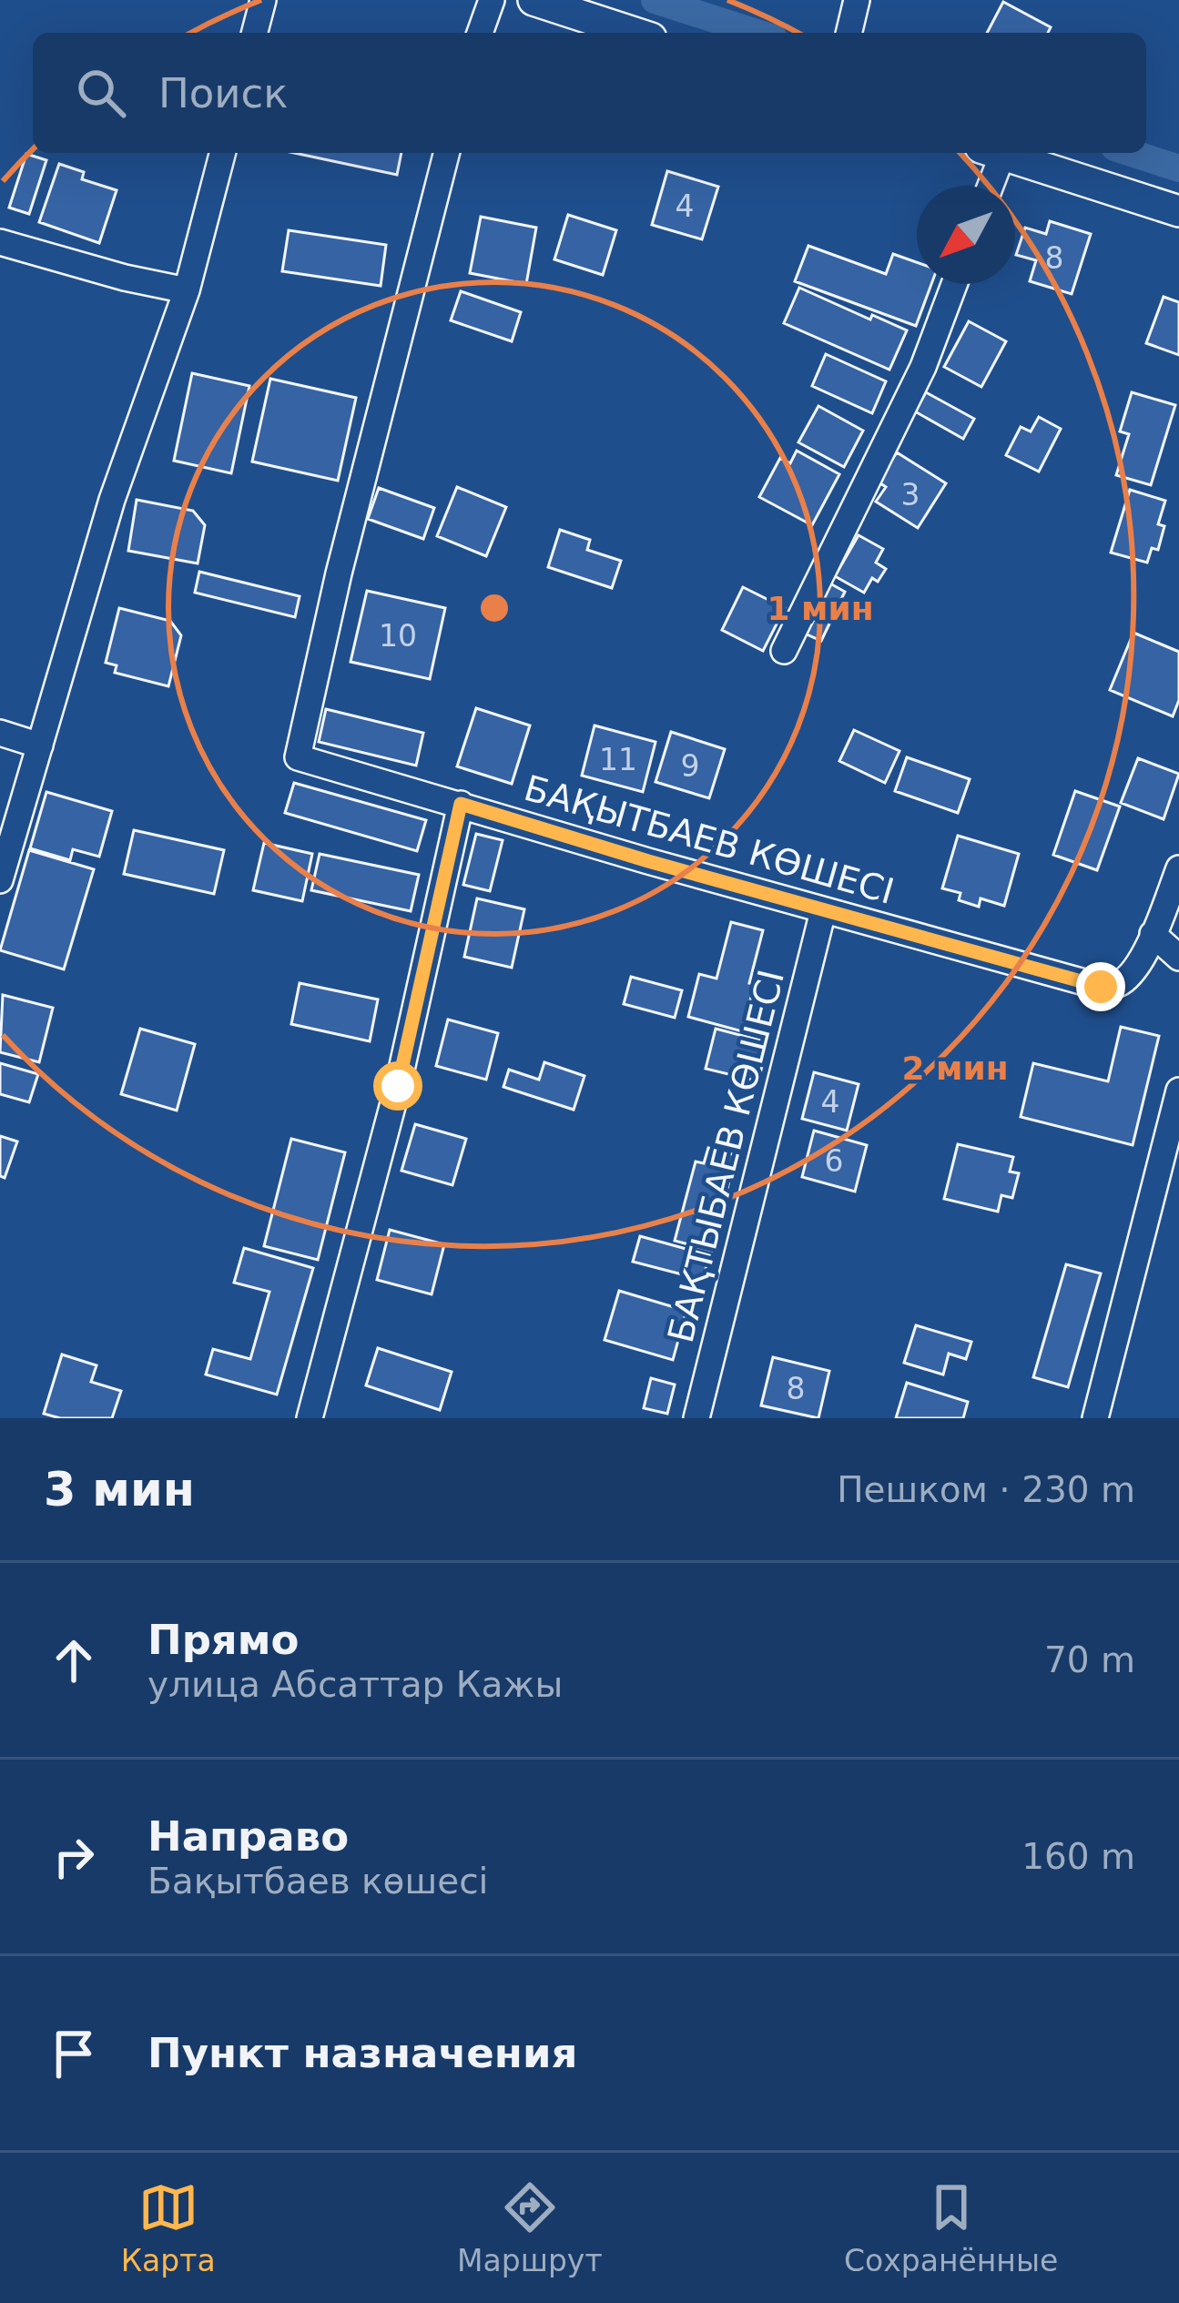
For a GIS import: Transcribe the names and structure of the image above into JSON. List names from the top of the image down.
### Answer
{
  "streets": {
    "street": ["БАҚЫТБАЕВ КӨШЕСІ", "БАҚТЫБАЕВ КӨШЕСІ"]
  },
  "crossings": [
    ["БАҚЫТБАЕВ КӨШЕСІ", "БАҚТЫБАЕВ КӨШЕСІ"]
  ],
  "house_numbers": [
    "4",
    "8",
    "3",
    "10",
    "11",
    "9",
    "4",
    "6",
    "8"
  ],
  "north": "bottom left",
  "page": {
    "search": "Поиск",
    "heading": ["3 мин", "Пешком · 230 m"],
    "list": [
      ["Прямо", "улица Абсаттар Кажы", "70 m"],
      ["Направо", "Бақытбаев көшесі", "160 m"],
      "Пункт назначения"
    ],
    "nav": ["Карта", "Маршрут", "Сохранённые"]
  },
  "rings": ["1 мин", "2 мин"]
}
